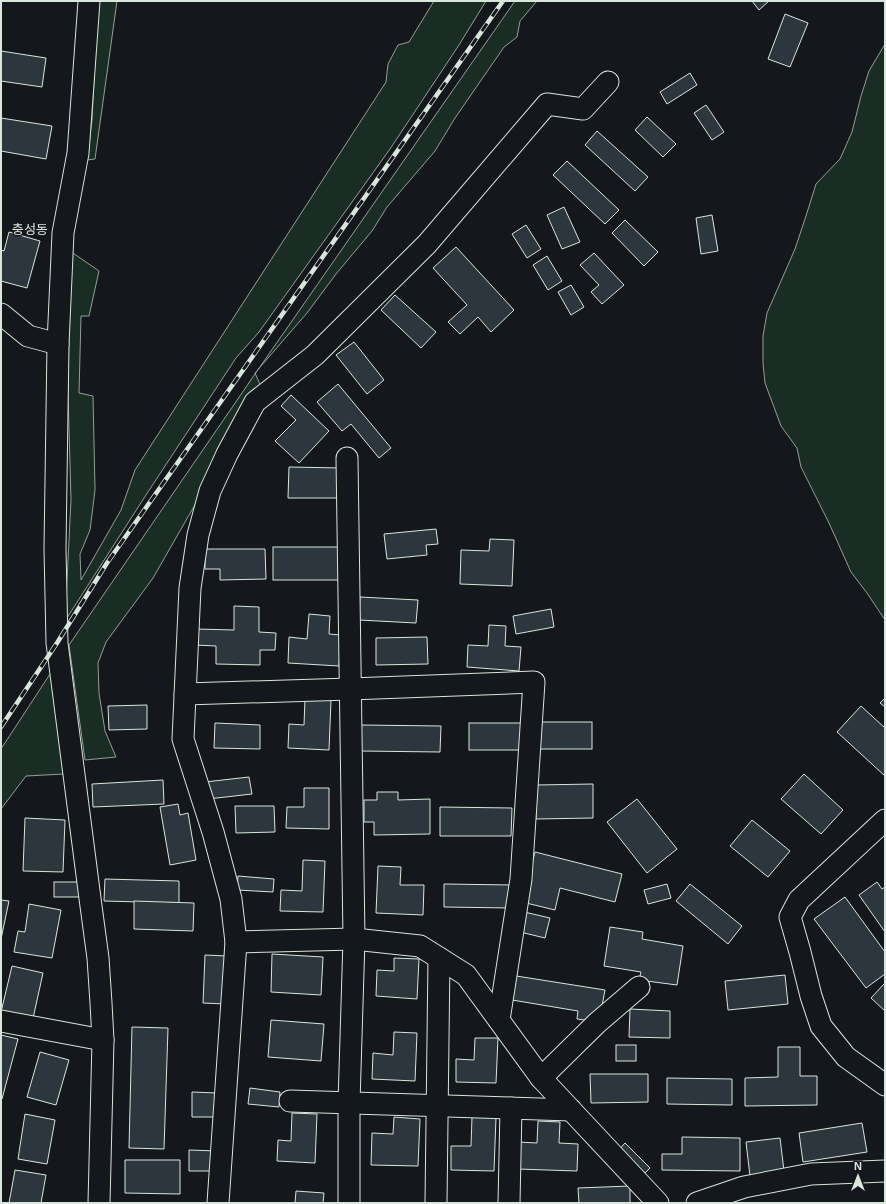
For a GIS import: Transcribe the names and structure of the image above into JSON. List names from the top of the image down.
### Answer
{
  "districts": ["충성동"],
  "north": "top"
}
